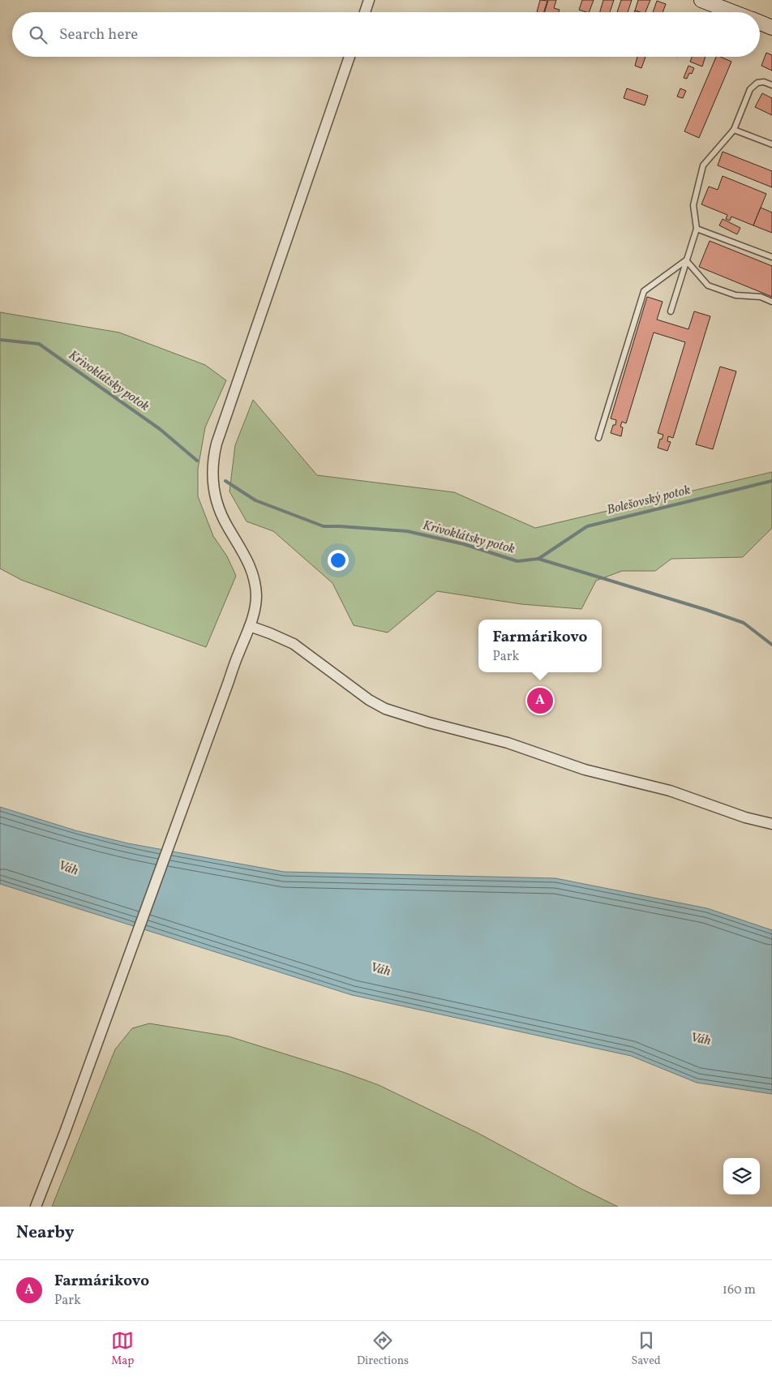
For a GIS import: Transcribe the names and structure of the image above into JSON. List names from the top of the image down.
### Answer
{
  "water": ["Krivoklátsky potok", "Bolešovský potok", "Váh"],
  "page": {
    "search": "Search here",
    "popup": ["Farmárikovo", "Park"],
    "pins": "A",
    "heading": "Nearby",
    "list": [
      {
        "mark": "A",
        "name": "Farmárikovo",
        "note": "Park",
        "value": "160 m"
      }
    ],
    "nav": ["Map", "Directions", "Saved"]
  }
}
